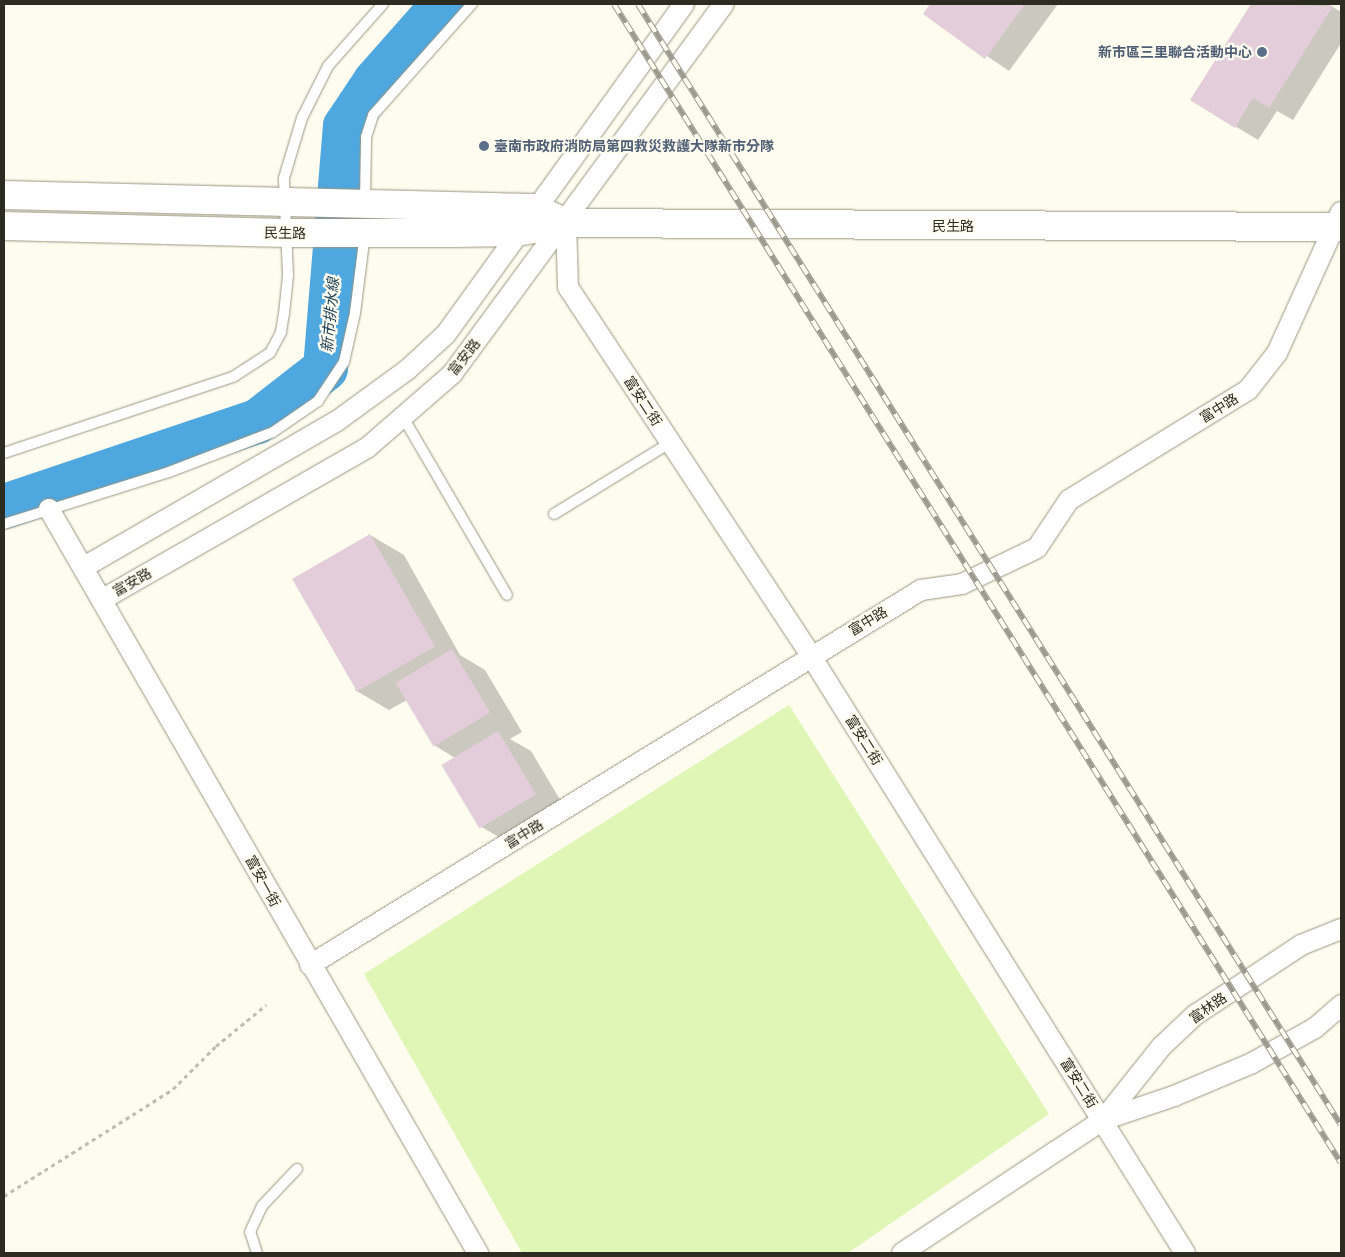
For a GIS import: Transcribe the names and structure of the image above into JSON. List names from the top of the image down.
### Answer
{
  "streets": {
    "street": [
      "民生路",
      "富安路",
      "富安二街",
      "富中路",
      "富安一街",
      "富林路"
    ]
  },
  "crossings": [
    ["民生路", "富安路"],
    ["民生路", "富安二街"],
    ["民生路", "富中路"],
    ["富安路", "富安二街"],
    ["富安路", "富安一街"],
    ["富安二街", "富中路"],
    ["富安二街", "富林路"],
    ["富中路", "富安一街"]
  ],
  "water": ["新市排水線"],
  "places": ["新市區三里聯合活動中心", "臺南市政府消防局第四救災救護大隊新市分隊"]
}
